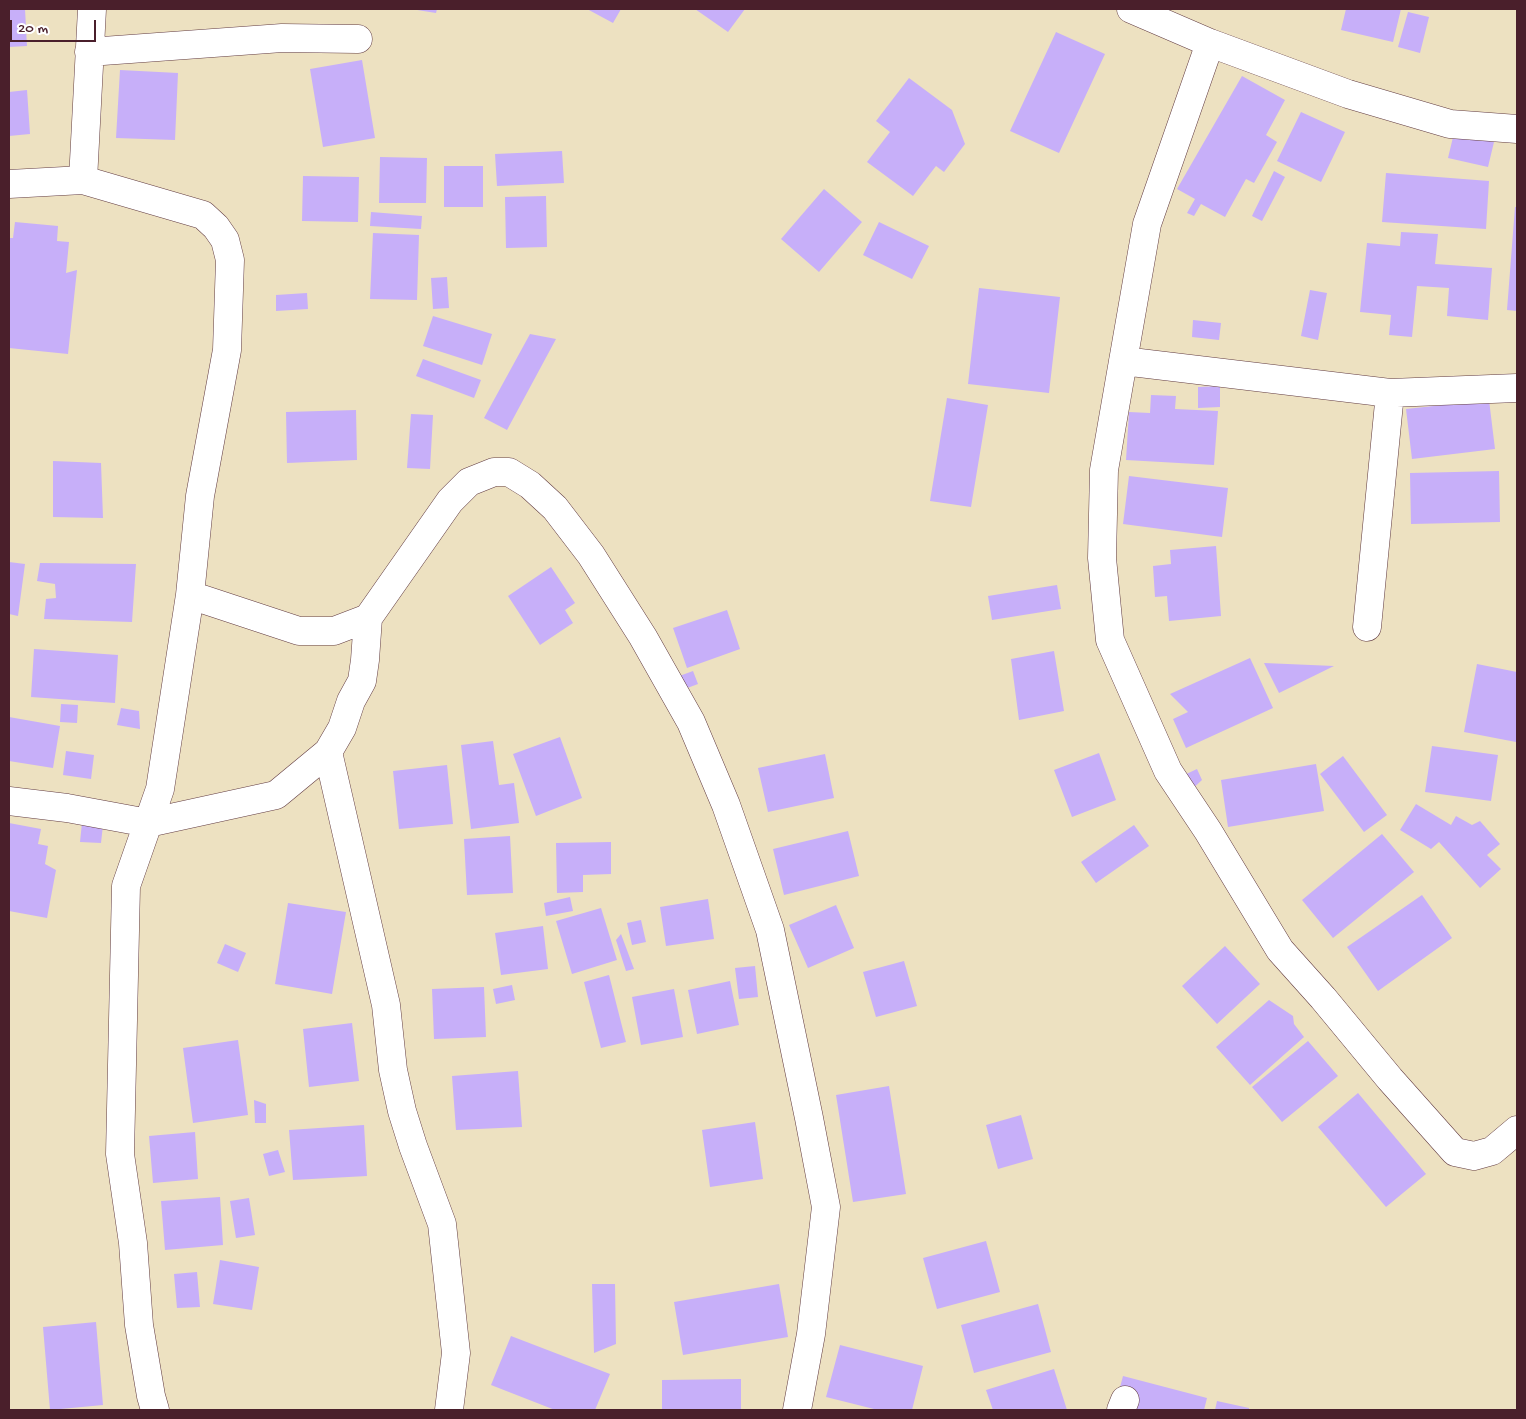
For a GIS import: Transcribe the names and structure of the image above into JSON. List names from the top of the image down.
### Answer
{
  "scale_bar": "20 m"
}
